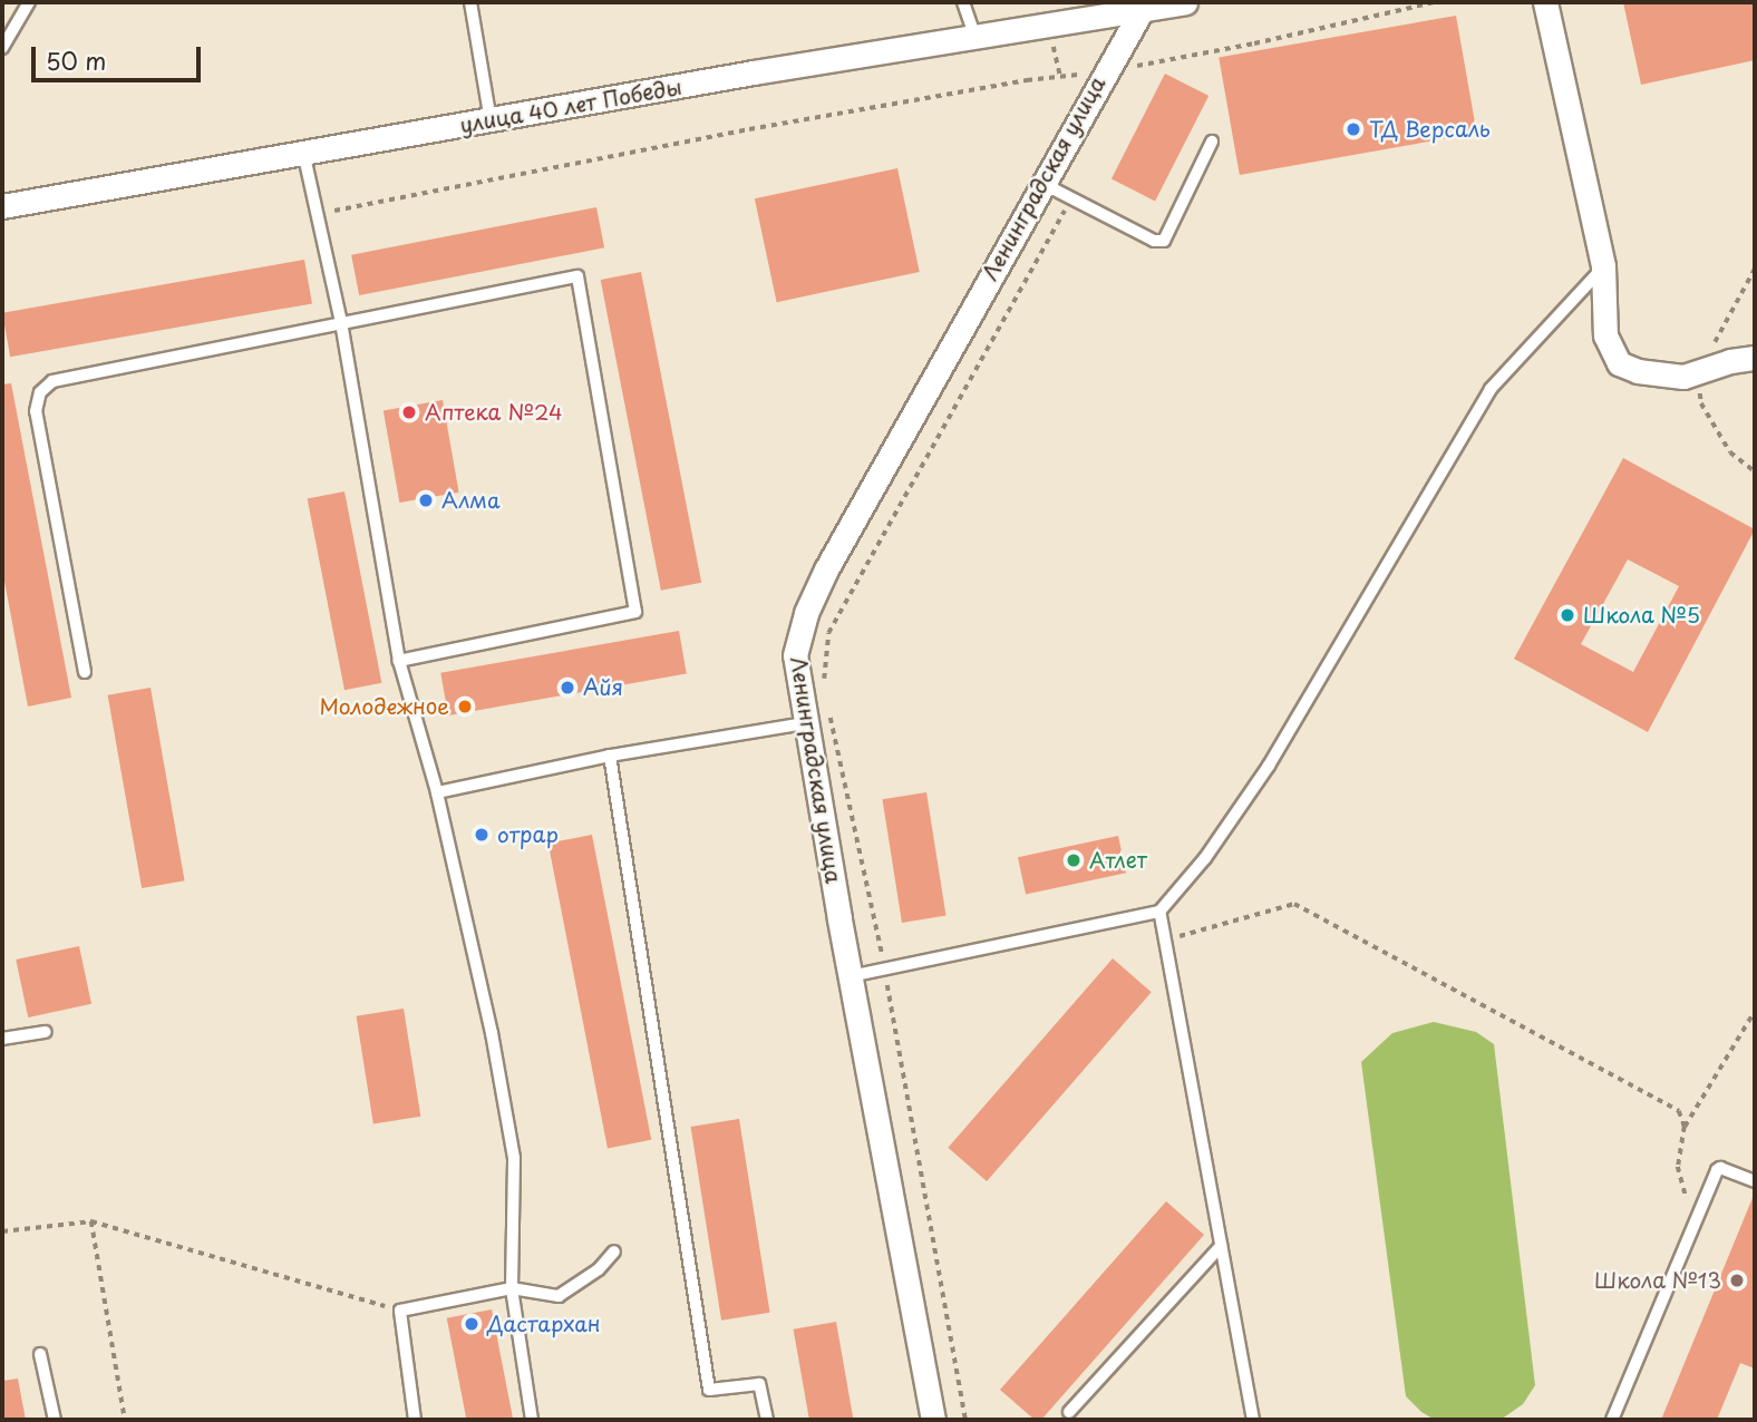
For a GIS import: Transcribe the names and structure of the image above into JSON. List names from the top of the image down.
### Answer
{
  "streets": {
    "street": ["улица 40 лет Победы", "Ленинградская улица"]
  },
  "crossings": [
    ["улица 40 лет Победы", "Ленинградская улица"]
  ],
  "places": [
    "ТД Версаль",
    "Аптека №24",
    "Алма",
    "Школа №5",
    "Айя",
    "Молодежное",
    "отрар",
    "Атлет",
    "Школа №13",
    "Дастархан"
  ],
  "scale_bar": "50 m"
}
